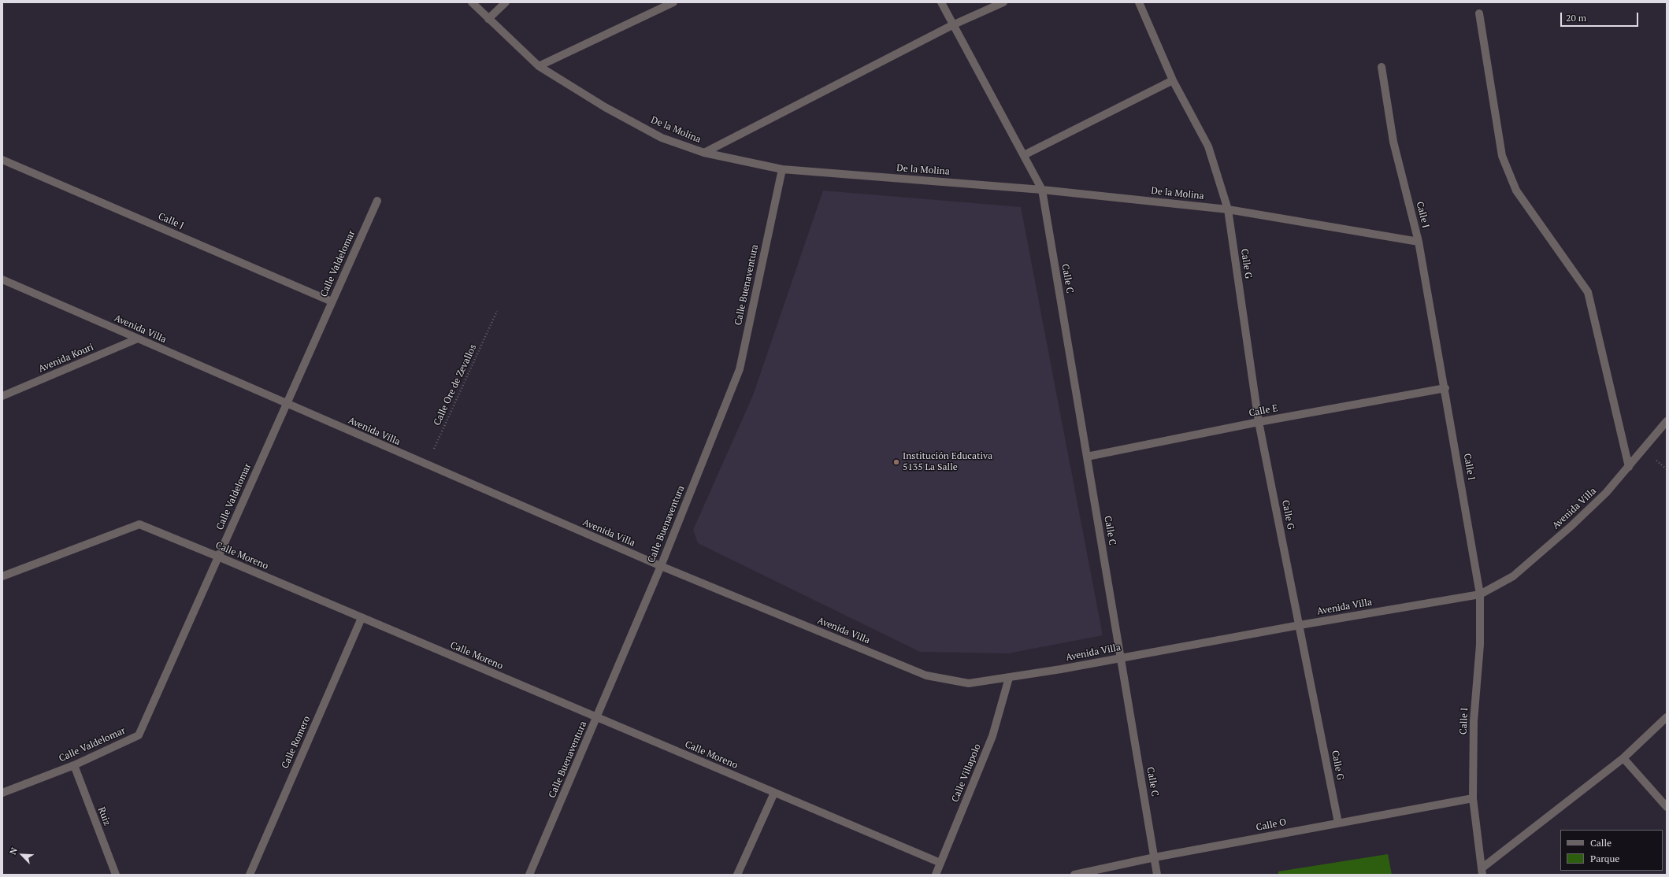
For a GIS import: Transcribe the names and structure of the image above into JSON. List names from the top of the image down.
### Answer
{
  "streets": {
    "street": [
      "De la Molina",
      "Calle I",
      "Calle J",
      "Calle Valdelomar",
      "Calle G",
      "Calle C",
      "Calle Buenaventura",
      "Avenida Villa",
      "Avenida Kouri",
      "Calle E",
      "Calle Moreno",
      "Calle Romero",
      "Calle Villapolo",
      "Ruiz",
      "Calle O"
    ],
    "path": ["Calle Ore de Zevallos"]
  },
  "crossings": [
    ["De la Molina", "Calle I"],
    ["De la Molina", "Calle G"],
    ["De la Molina", "Calle C"],
    ["De la Molina", "Calle Buenaventura"],
    ["Calle I", "Avenida Villa"],
    ["Calle I", "Calle E"],
    ["Calle I", "Calle O"],
    ["Calle J", "Calle Valdelomar"],
    ["Calle Valdelomar", "Avenida Villa"],
    ["Calle Valdelomar", "Calle Moreno"],
    ["Calle Valdelomar", "Ruiz"],
    ["Calle G", "Avenida Villa"],
    ["Calle G", "Calle E"],
    ["Calle G", "Calle O"],
    ["Calle C", "Avenida Villa"],
    ["Calle C", "Calle E"],
    ["Calle C", "Calle O"],
    ["Calle Buenaventura", "Avenida Villa"],
    ["Calle Buenaventura", "Calle Moreno"],
    ["Avenida Villa", "Avenida Kouri"],
    ["Avenida Villa", "Calle Ore de Zevallos"],
    ["Avenida Villa", "Calle Villapolo"],
    ["Calle Moreno", "Calle Romero"],
    ["Calle Moreno", "Calle Villapolo"]
  ],
  "places": ["Institución Educativa 5135 La Salle"],
  "legend": ["Calle", "Parque"],
  "scale_bar": "20 m",
  "north": "top left"
}
